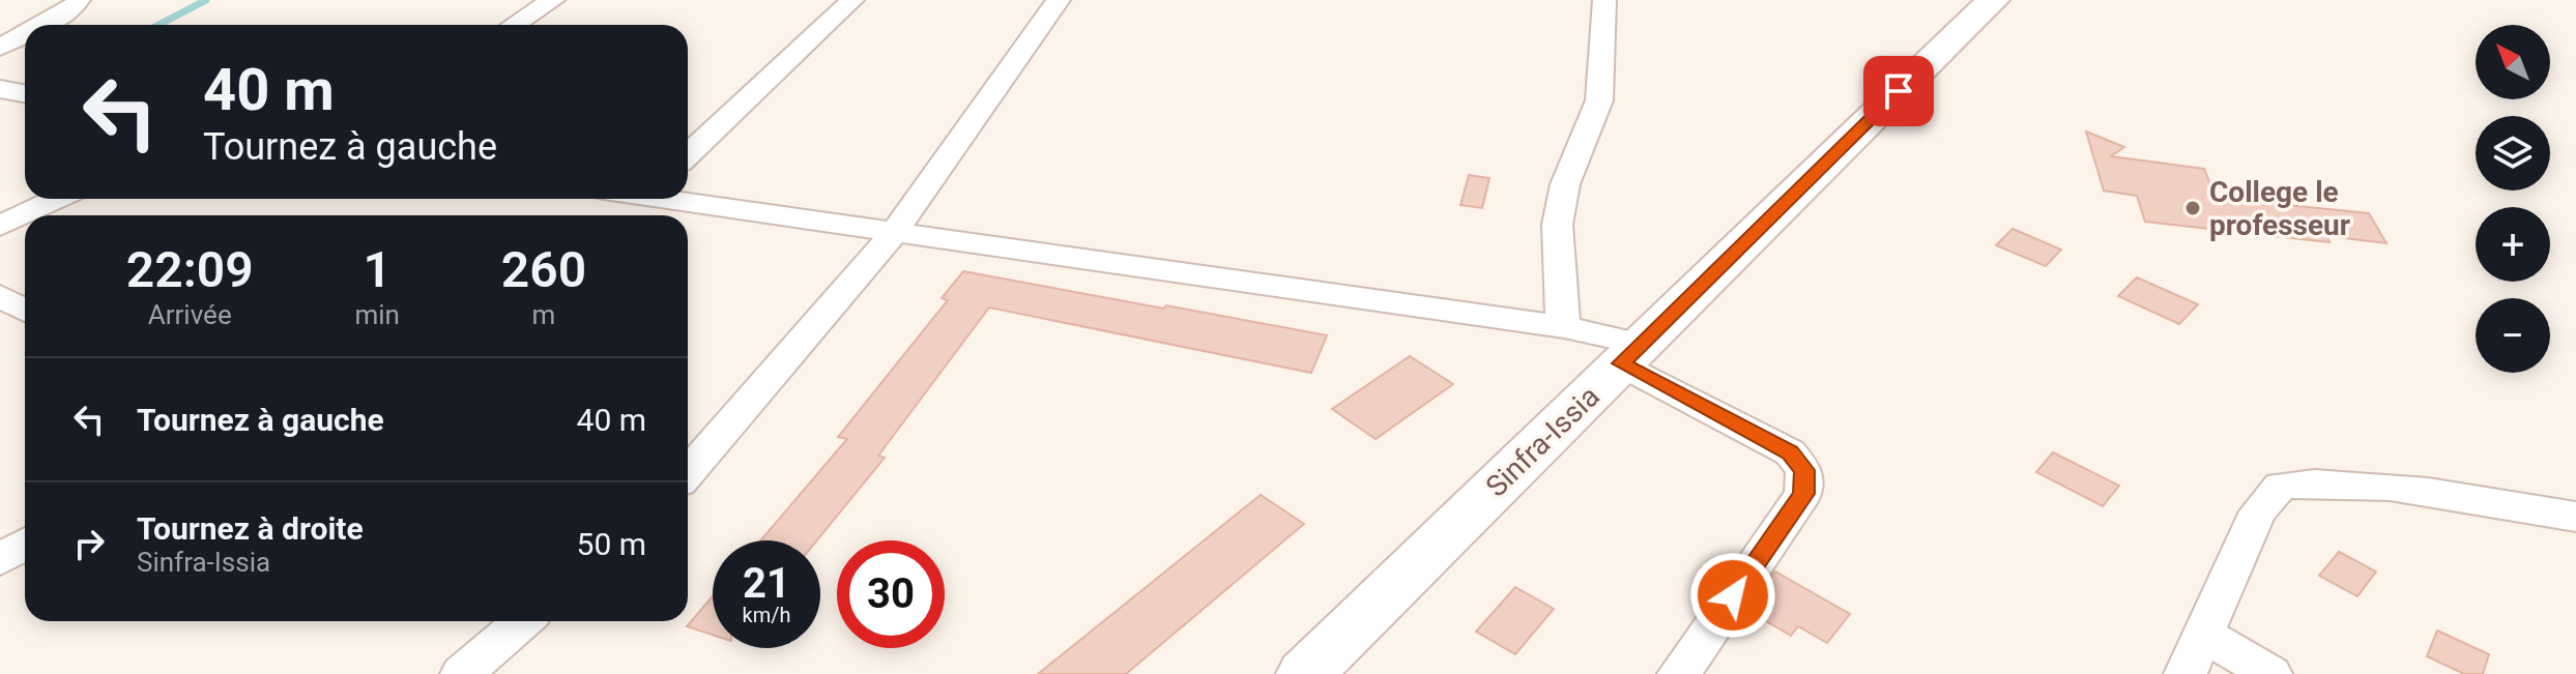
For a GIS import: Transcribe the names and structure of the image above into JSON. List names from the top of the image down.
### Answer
{
  "streets": {
    "main road": ["Sinfra-Issia"]
  },
  "places": ["College le professeur"],
  "north": "top left",
  "page": {
    "map_buttons": ["+", "−"],
    "turn": ["40 m", "Tournez à gauche"],
    "eta": [
      "22:09",
      "Arrivée",
      "1",
      "min",
      "260",
      "m"
    ],
    "list": [
      {
        "name": "Tournez à gauche",
        "value": "40 m"
      },
      {
        "name": "Tournez à droite",
        "note": "Sinfra-Issia",
        "value": "50 m"
      }
    ],
    "speed": "21 km/h",
    "limit": "30"
  }
}
